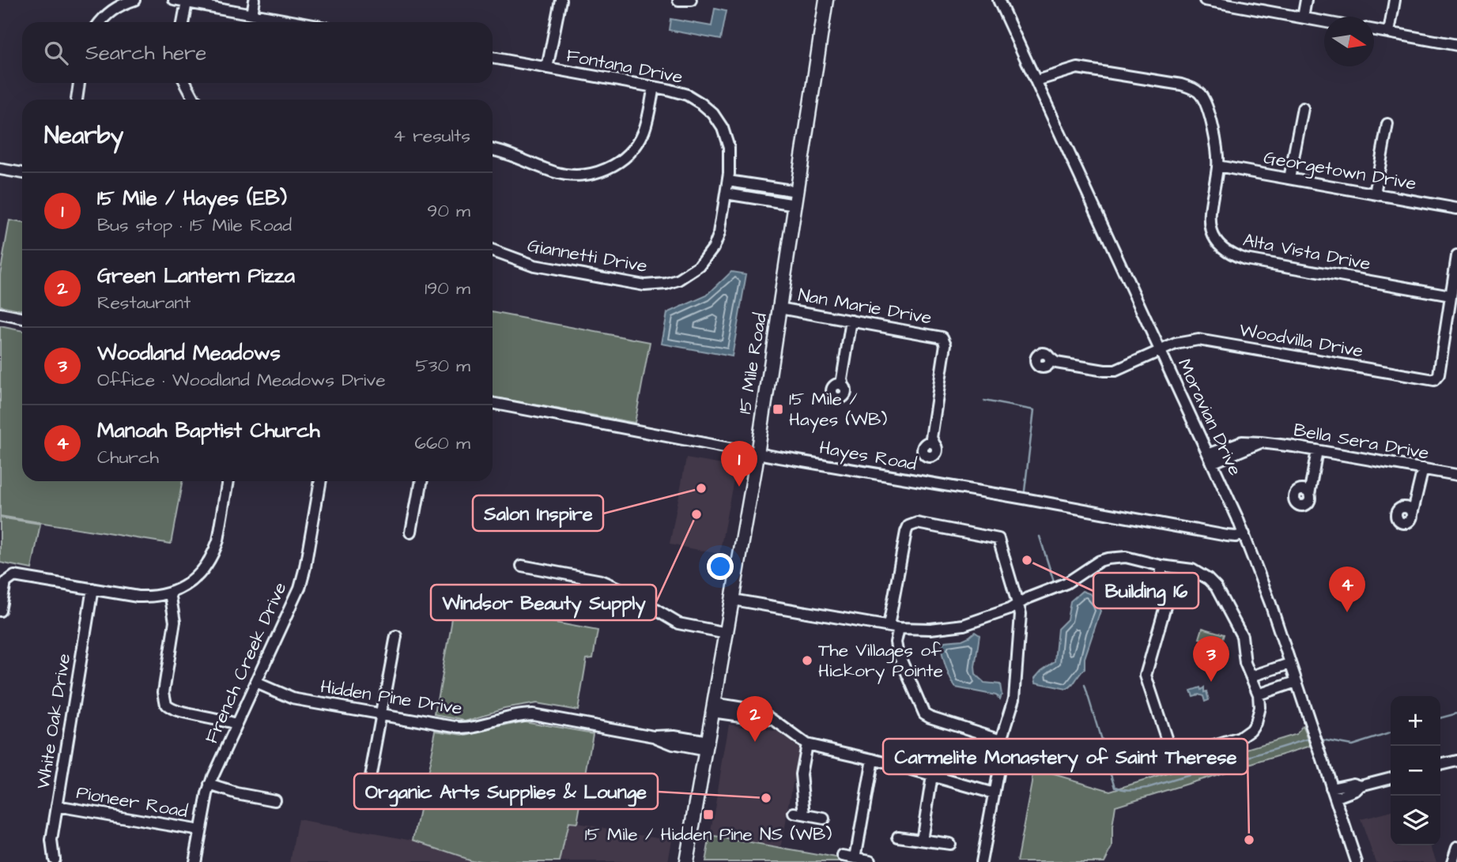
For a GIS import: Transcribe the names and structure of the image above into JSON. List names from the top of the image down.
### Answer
{
  "streets": {
    "main road": ["15 Mile Road"],
    "street": [
      "Fontana Drive",
      "Georgetown Drive",
      "Alta Vista Drive",
      "Giannetti Drive",
      "Nan Marie Drive",
      "Woodvilla Drive",
      "Moravian Drive",
      "Bella Sera Drive",
      "Hayes Road",
      "French Creek Drive",
      "Hidden Pine Drive",
      "White Oak Drive",
      "Pioneer Road"
    ]
  },
  "crossings": [
    ["Fontana Drive", "Giannetti Drive"],
    ["Georgetown Drive", "Alta Vista Drive"],
    ["Alta Vista Drive", "Woodvilla Drive"],
    ["Alta Vista Drive", "Moravian Drive"],
    ["Nan Marie Drive", "15 Mile Road"],
    ["Woodvilla Drive", "Moravian Drive"],
    ["15 Mile Road", "Hayes Road"],
    ["15 Mile Road", "Hidden Pine Drive"],
    ["Moravian Drive", "Bella Sera Drive"],
    ["Moravian Drive", "Hayes Road"],
    ["French Creek Drive", "Hidden Pine Drive"],
    ["French Creek Drive", "Pioneer Road"],
    ["White Oak Drive", "Pioneer Road"]
  ],
  "places": {
    "transit": ["15 Mile / Hayes (WB)", "15 Mile / Hidden Pine NS (WB)"],
    "other": [
      "Salon Inspire",
      "Windsor Beauty Supply",
      "Building 16",
      "The Villages of Hickory Pointe",
      "Organic Arts Supplies & Lounge",
      "Carmelite Monastery of Saint Therese"
    ]
  },
  "north": "right",
  "page": {
    "search": "Search here",
    "heading": ["Nearby", "4 results"],
    "list": [
      {
        "mark": "1",
        "name": "15 Mile / Hayes (EB)",
        "note": "Bus stop · 15 Mile Road",
        "value": "90 m"
      },
      {
        "mark": "2",
        "name": "Green Lantern Pizza",
        "note": "Restaurant",
        "value": "190 m"
      },
      {
        "mark": "3",
        "name": "Woodland Meadows",
        "note": "Office · Woodland Meadows Drive",
        "value": "530 m"
      },
      {
        "mark": "4",
        "name": "Manoah Baptist Church",
        "note": "Church",
        "value": "660 m"
      }
    ],
    "pins": [
      "1",
      "4",
      "3",
      "2"
    ],
    "map_buttons": ["+", "−"]
  }
}
